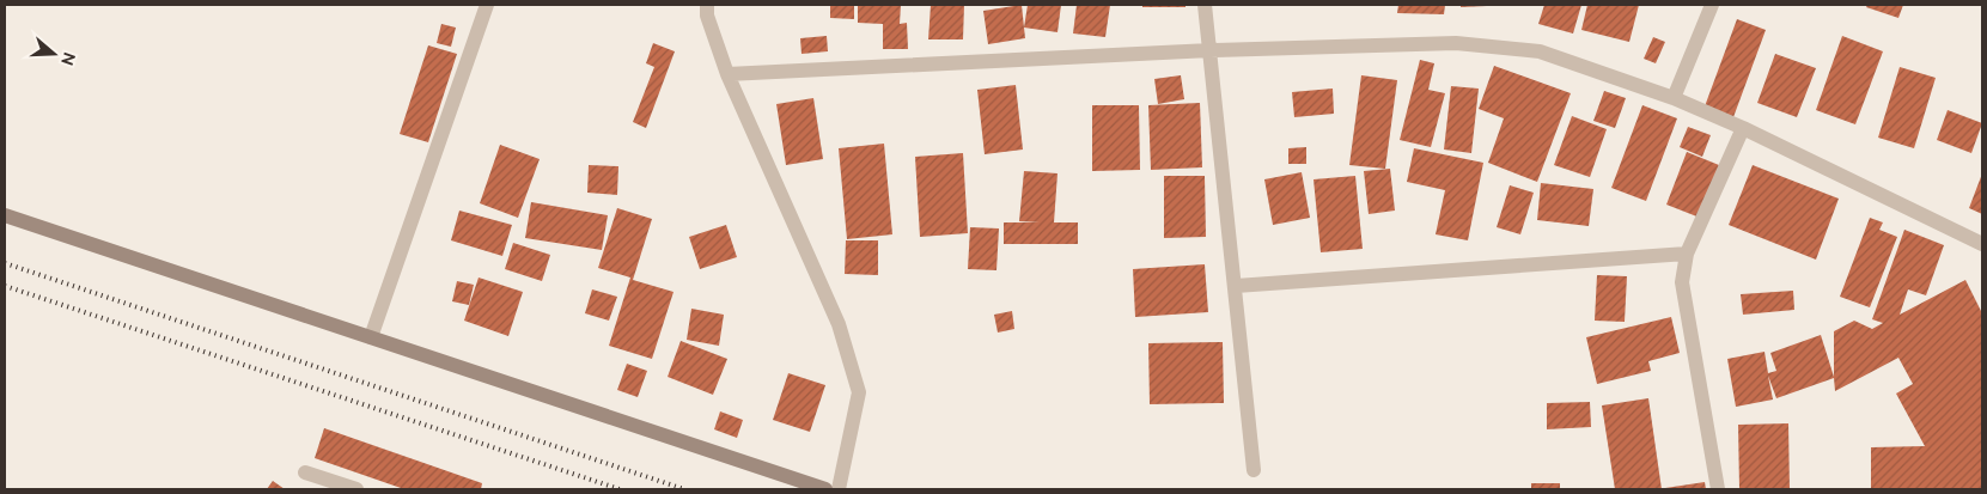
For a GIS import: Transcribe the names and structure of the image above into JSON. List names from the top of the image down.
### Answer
{
  "north": "right"
}
